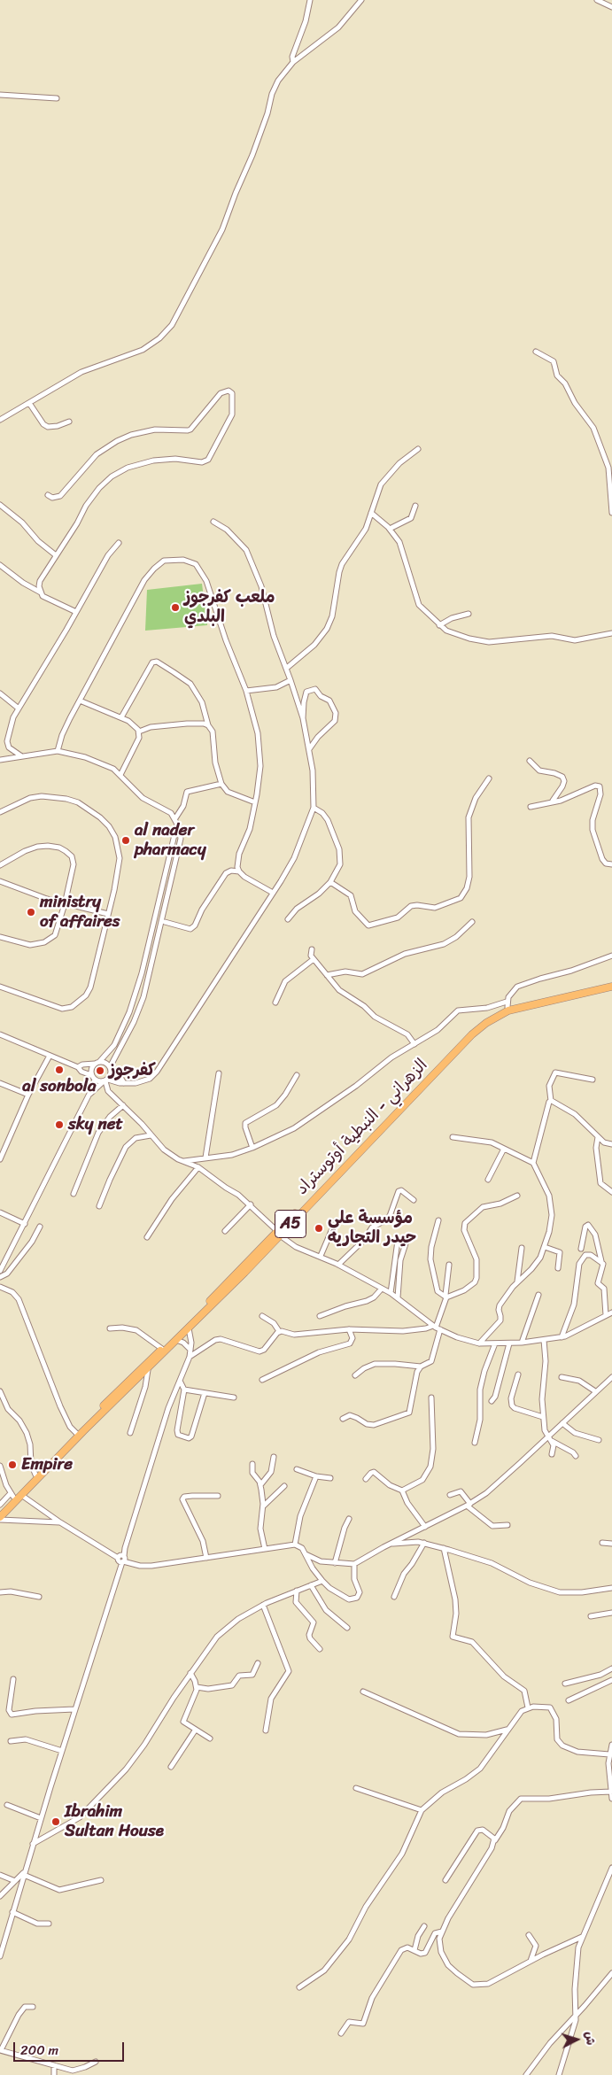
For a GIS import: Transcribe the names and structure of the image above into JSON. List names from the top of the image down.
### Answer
{
  "streets": {
    "highway": ["الزهراني - النبطية أوتوستراد", "A5"]
  },
  "places": [
    "ملعب كفرجوز البلدي",
    "al nader pharmacy",
    "ministry of affaires",
    "al sonbola",
    "كفرجوز",
    "sky net",
    "مؤسسة علي حيدر التجاريه",
    "Empire",
    "Ibrahim Sultan House"
  ],
  "scale_bar": "200 m",
  "north": "right"
}
